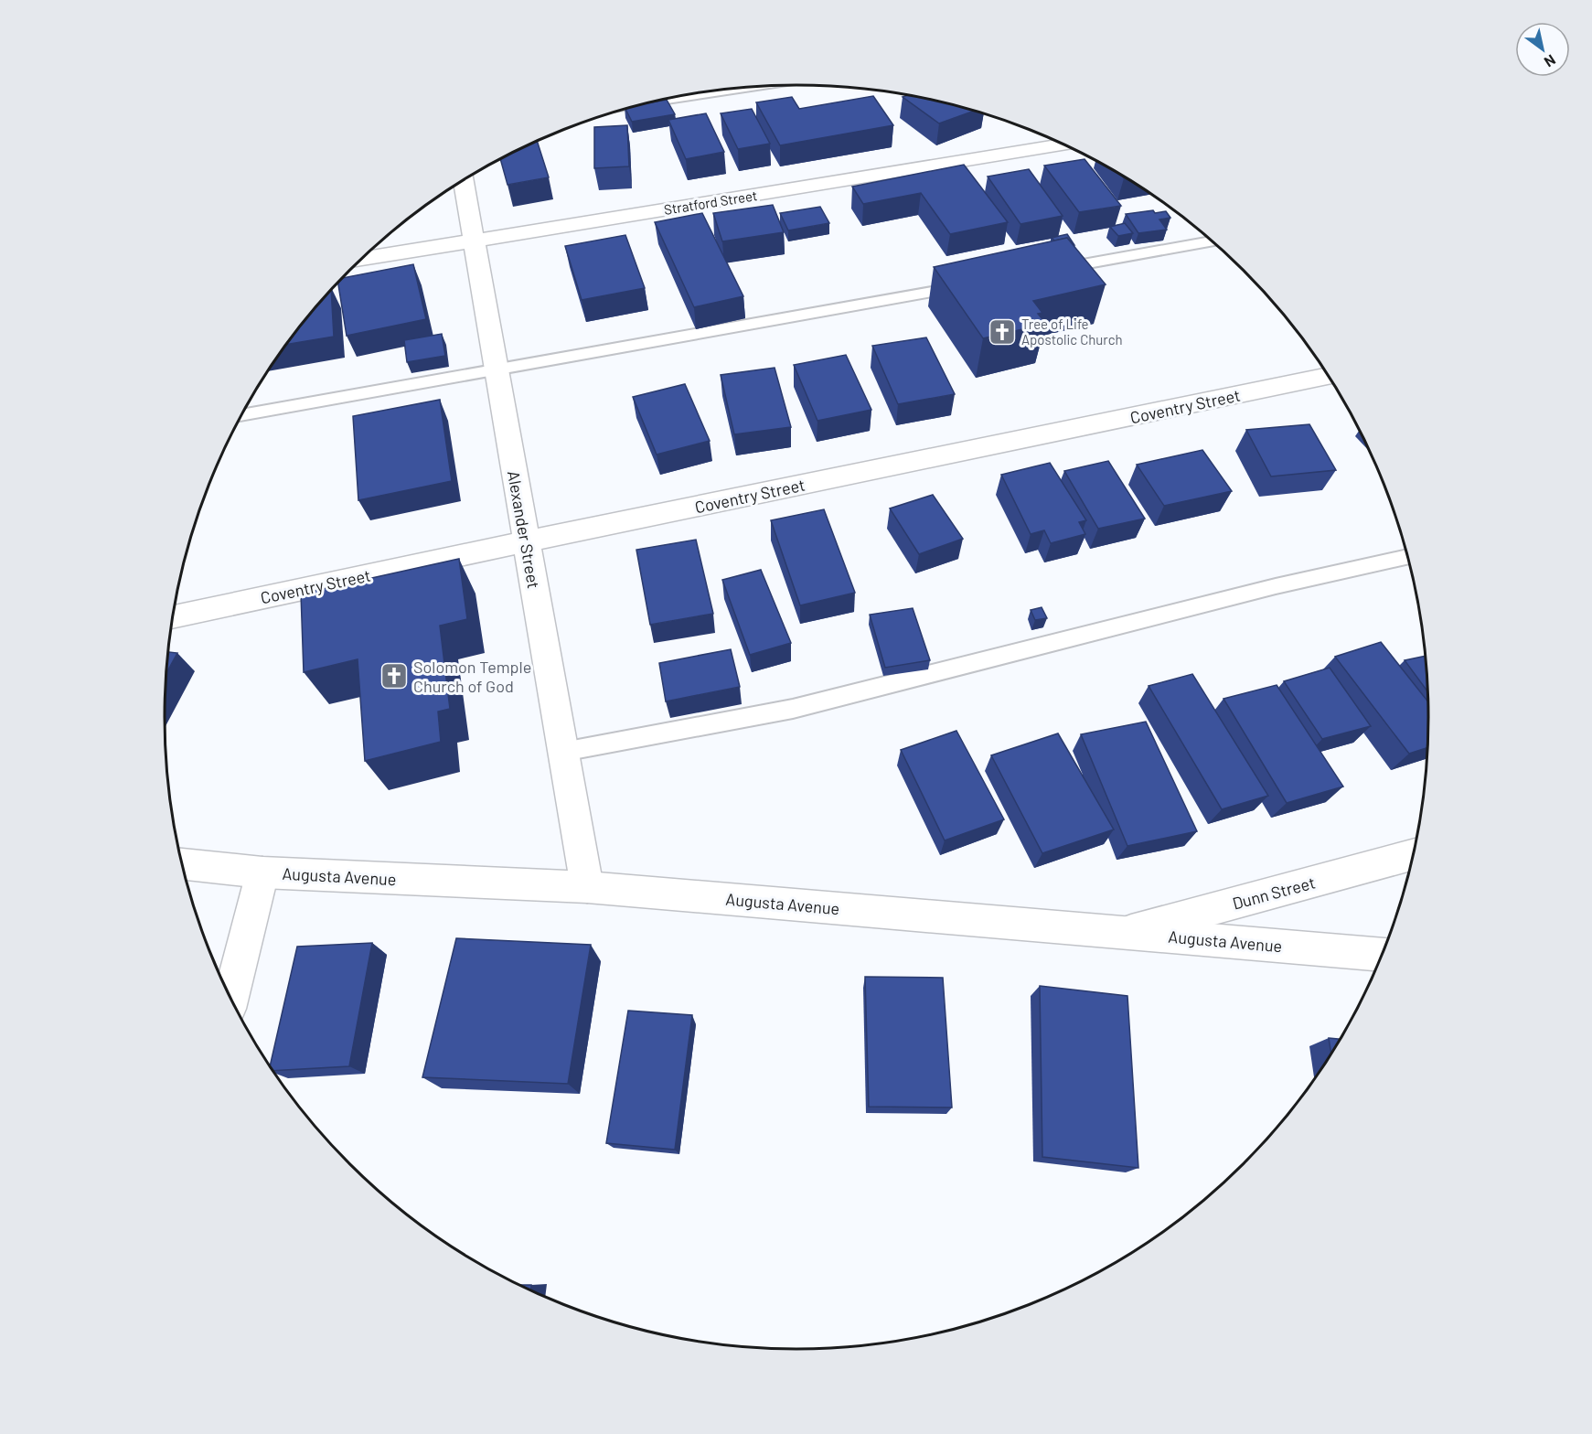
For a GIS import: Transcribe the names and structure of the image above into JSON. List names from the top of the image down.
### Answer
{
  "streets": {
    "street": [
      "Stratford Street",
      "Coventry Street",
      "Alexander Street",
      "Augusta Avenue",
      "Dunn Street"
    ]
  },
  "crossings": [
    ["Stratford Street", "Alexander Street"],
    ["Coventry Street", "Alexander Street"],
    ["Alexander Street", "Augusta Avenue"],
    ["Augusta Avenue", "Dunn Street"]
  ],
  "places": {
    "church": ["Tree of Life Apostolic Church", "Solomon Temple Church of God"]
  },
  "north": "bottom right"
}
